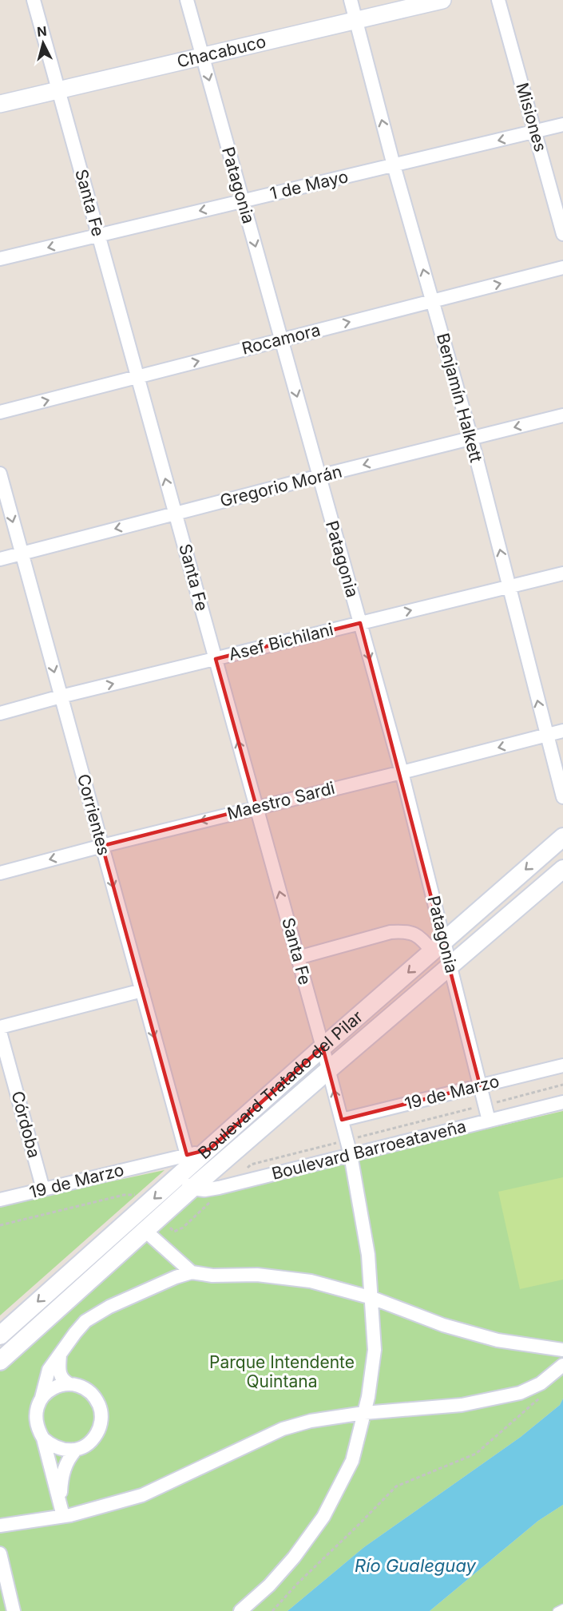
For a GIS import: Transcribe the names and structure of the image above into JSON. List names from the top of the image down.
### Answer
{
  "streets": {
    "main road": ["Boulevard Tratado del Pilar"],
    "street": [
      "Chacabuco",
      "Misiones",
      "Patagonia",
      "1 de Mayo",
      "Santa Fe",
      "Rocamora",
      "Benjamín Halkett",
      "Gregorio Morán",
      "Asef Bichilani",
      "Maestro Sardi",
      "Corrientes",
      "19 de Marzo",
      "Córdoba",
      "Boulevard Barroeataveña"
    ]
  },
  "crossings": [
    ["Chacabuco", "Patagonia"],
    ["Chacabuco", "Santa Fe"],
    ["Chacabuco", "Benjamín Halkett"],
    ["Misiones", "1 de Mayo"],
    ["Patagonia", "1 de Mayo"],
    ["Patagonia", "Rocamora"],
    ["Patagonia", "Gregorio Morán"],
    ["Patagonia", "Asef Bichilani"],
    ["Patagonia", "Maestro Sardi"],
    ["Patagonia", "Boulevard Tratado del Pilar"],
    ["Patagonia", "19 de Marzo"],
    ["Patagonia", "Boulevard Barroeataveña"],
    ["1 de Mayo", "Santa Fe"],
    ["1 de Mayo", "Benjamín Halkett"],
    ["Santa Fe", "Rocamora"],
    ["Santa Fe", "Gregorio Morán"],
    ["Santa Fe", "Asef Bichilani"],
    ["Santa Fe", "Maestro Sardi"],
    ["Santa Fe", "Boulevard Tratado del Pilar"],
    ["Santa Fe", "19 de Marzo"],
    ["Santa Fe", "Boulevard Barroeataveña"],
    ["Rocamora", "Benjamín Halkett"],
    ["Benjamín Halkett", "Gregorio Morán"],
    ["Benjamín Halkett", "Asef Bichilani"],
    ["Benjamín Halkett", "Maestro Sardi"],
    ["Gregorio Morán", "Corrientes"],
    ["Asef Bichilani", "Corrientes"],
    ["Maestro Sardi", "Corrientes"],
    ["Corrientes", "19 de Marzo"],
    ["Boulevard Tratado del Pilar", "19 de Marzo"],
    ["Boulevard Tratado del Pilar", "Boulevard Barroeataveña"],
    ["19 de Marzo", "Córdoba"]
  ],
  "one_way": [
    "Patagonia",
    "1 de Mayo",
    "Rocamora",
    "Benjamín Halkett",
    "Gregorio Morán",
    "Asef Bichilani",
    "Maestro Sardi",
    "Corrientes"
  ],
  "water": ["Río Gualeguay"],
  "parks": ["Parque Intendente Quintana"],
  "north": "top"
}
